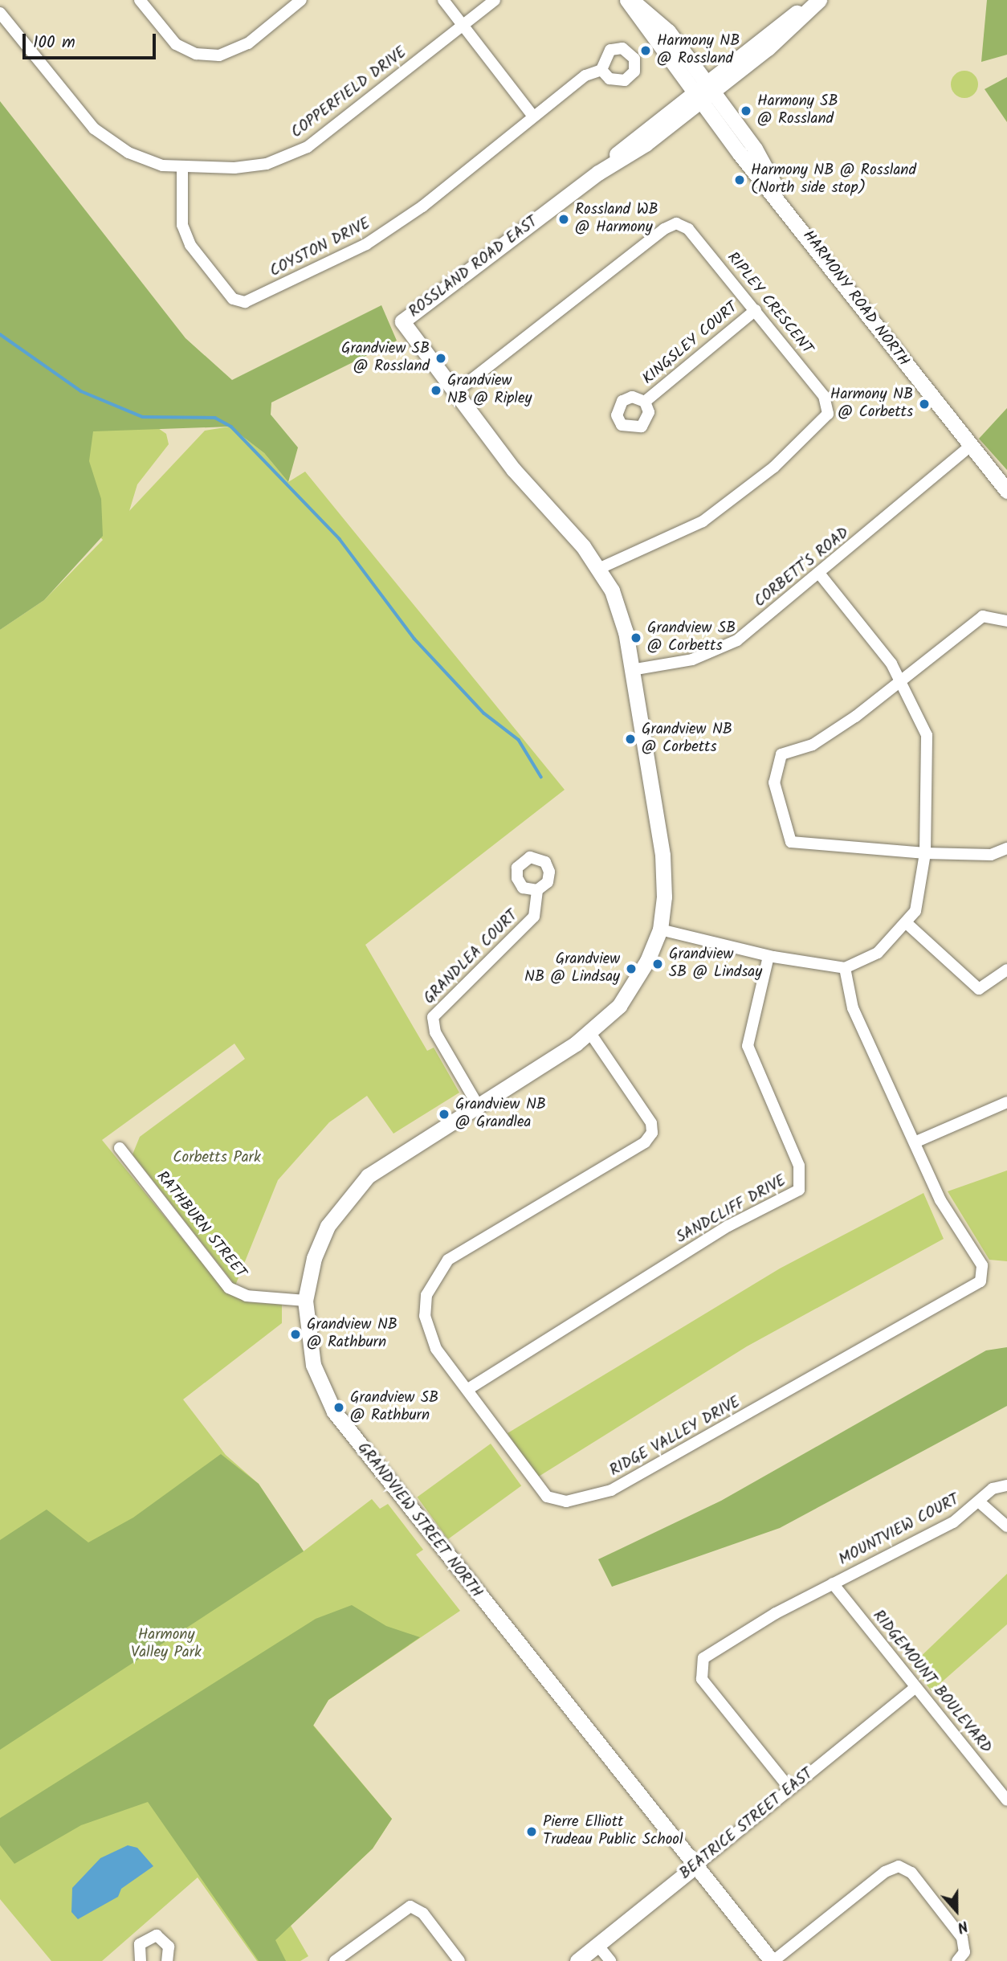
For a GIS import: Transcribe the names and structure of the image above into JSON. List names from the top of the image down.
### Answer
{
  "streets": {
    "street": [
      "COPPERFIELD DRIVE",
      "COYSTON DRIVE",
      "ROSSLAND ROAD EAST",
      "HARMONY ROAD NORTH",
      "RIPLEY CRESCENT",
      "KINGSLEY COURT",
      "CORBETT'S ROAD",
      "GRANDLEA COURT",
      "SANDCLIFF DRIVE",
      "RATHBURN STREET",
      "RIDGE VALLEY DRIVE",
      "GRANDVIEW STREET NORTH",
      "MOUNTVIEW COURT",
      "RIDGEMOUNT BOULEVARD",
      "BEATRICE STREET EAST"
    ]
  },
  "crossings": [
    ["COPPERFIELD DRIVE", "COYSTON DRIVE"],
    ["ROSSLAND ROAD EAST", "HARMONY ROAD NORTH"],
    ["ROSSLAND ROAD EAST", "GRANDVIEW STREET NORTH"],
    ["HARMONY ROAD NORTH", "CORBETT'S ROAD"],
    ["RIPLEY CRESCENT", "KINGSLEY COURT"],
    ["RIPLEY CRESCENT", "GRANDVIEW STREET NORTH"],
    ["CORBETT'S ROAD", "GRANDVIEW STREET NORTH"],
    ["GRANDLEA COURT", "GRANDVIEW STREET NORTH"],
    ["SANDCLIFF DRIVE", "RIDGE VALLEY DRIVE"],
    ["RATHBURN STREET", "GRANDVIEW STREET NORTH"],
    ["RIDGE VALLEY DRIVE", "GRANDVIEW STREET NORTH"],
    ["GRANDVIEW STREET NORTH", "BEATRICE STREET EAST"],
    ["MOUNTVIEW COURT", "RIDGEMOUNT BOULEVARD"],
    ["MOUNTVIEW COURT", "BEATRICE STREET EAST"],
    ["RIDGEMOUNT BOULEVARD", "BEATRICE STREET EAST"]
  ],
  "parks": ["Corbetts Park", "Harmony Valley Park"],
  "places": [
    "Harmony NB @ Rossland",
    "Harmony SB @ Rossland",
    "Harmony NB @ Rossland (North side stop)",
    "Rossland WB @ Harmony",
    "Grandview SB @ Rossland",
    "Grandview NB @ Ripley",
    "Harmony NB @ Corbetts",
    "Grandview SB @ Corbetts",
    "Grandview NB @ Corbetts",
    "Grandview SB @ Lindsay",
    "Grandview NB @ Lindsay",
    "Grandview NB @ Grandlea",
    "Grandview NB @ Rathburn",
    "Grandview SB @ Rathburn",
    "Pierre Elliott Trudeau Public School"
  ],
  "scale_bar": "100 m",
  "north": "bottom"
}
